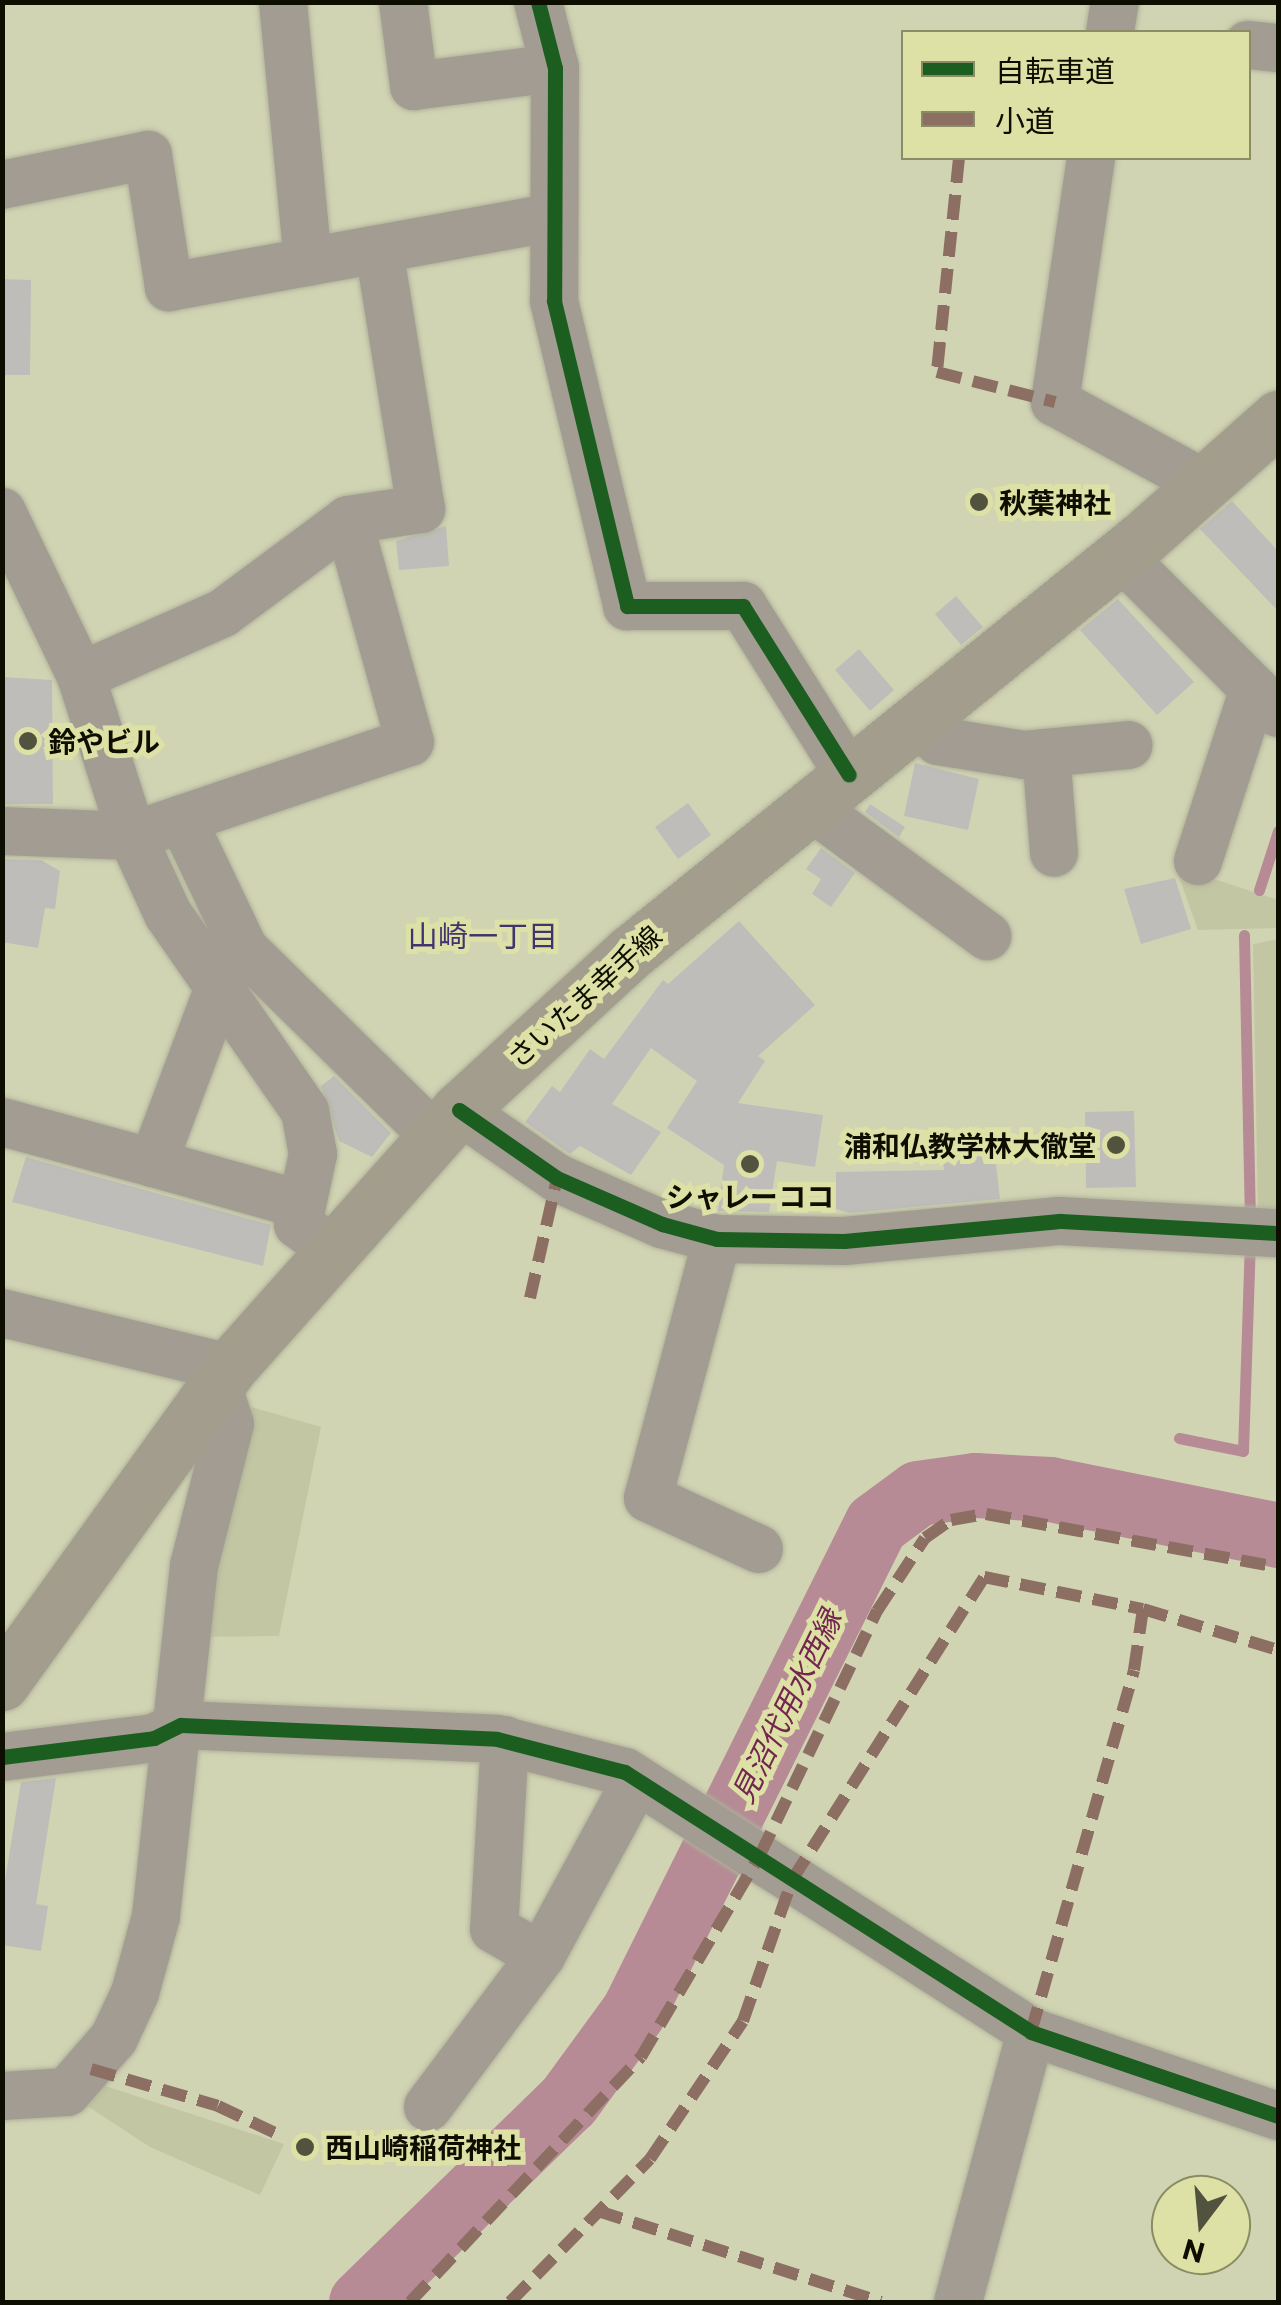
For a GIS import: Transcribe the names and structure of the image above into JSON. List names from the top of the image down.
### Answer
{
  "streets": {
    "main road": ["さいたま幸手線"]
  },
  "districts": ["山崎一丁目"],
  "water": ["見沼代用水西縁"],
  "places": [
    "秋葉神社",
    "鈴やビル",
    "浦和仏教学林大徹堂",
    "シャレーココ",
    "西山崎稲荷神社"
  ],
  "legend": ["自転車道", "小道"],
  "north": "bottom"
}
